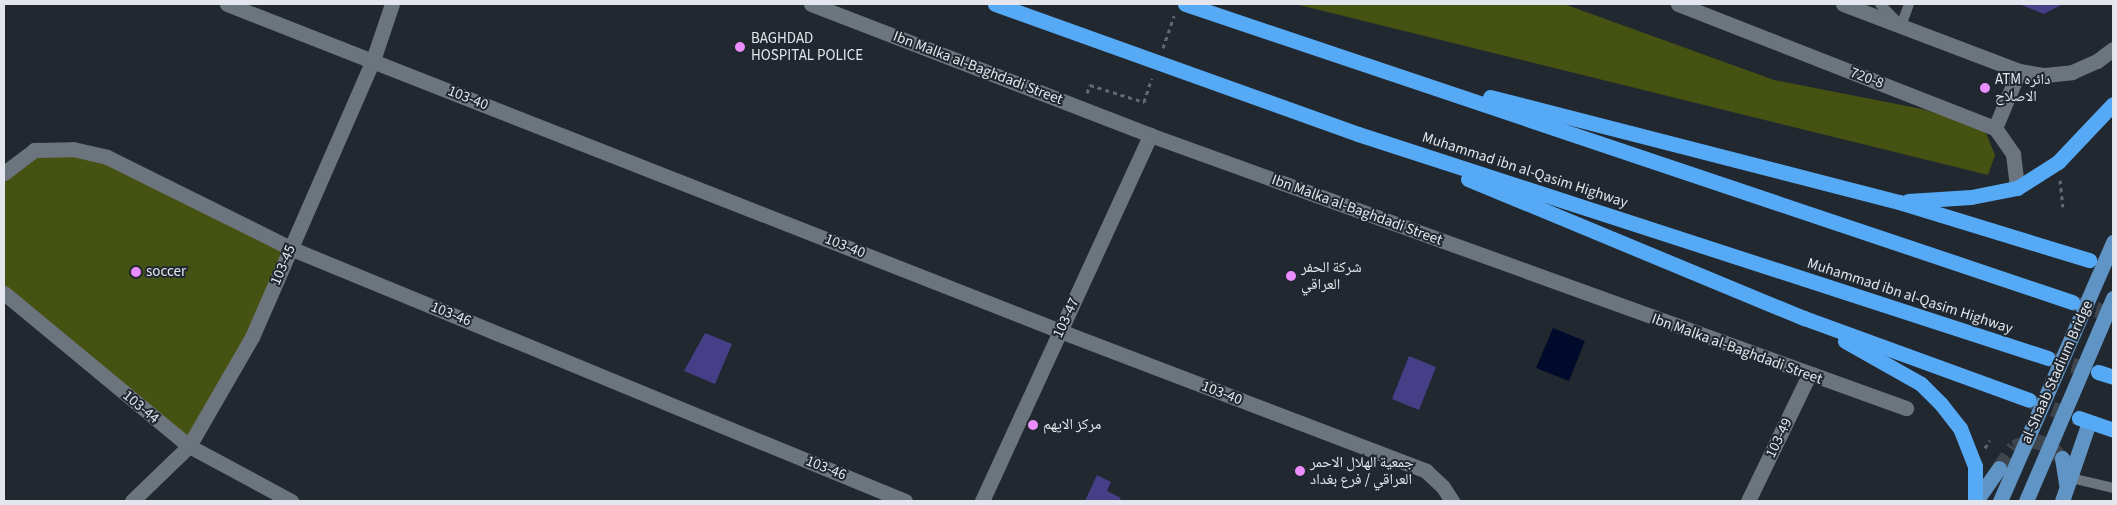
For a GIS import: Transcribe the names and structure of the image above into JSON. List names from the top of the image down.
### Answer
{
  "streets": {
    "highway": ["Muhammad ibn al-Qasim Highway"],
    "main road": ["al-Shaab Stadium Bridge"],
    "street": [
      "Ibn Malka al-Baghdadi Street",
      "720-8",
      "103-40",
      "103-45",
      "103-46",
      "103-47",
      "103-44",
      "103-49"
    ]
  },
  "crossings": [
    ["Ibn Malka al-Baghdadi Street", "103-47"],
    ["Ibn Malka al-Baghdadi Street", "103-49"],
    ["103-40", "103-45"],
    ["103-40", "103-47"],
    ["103-45", "103-46"],
    ["103-45", "103-44"]
  ],
  "places": [
    "BAGHDAD HOSPITAL POLICE",
    "ATM دائره الاصلاح",
    "soccer",
    "شركة الحفر العراقي",
    "مركز الايهم",
    "جمعية الهلال الاحمر العراقي / فرع بغداد"
  ]
}
